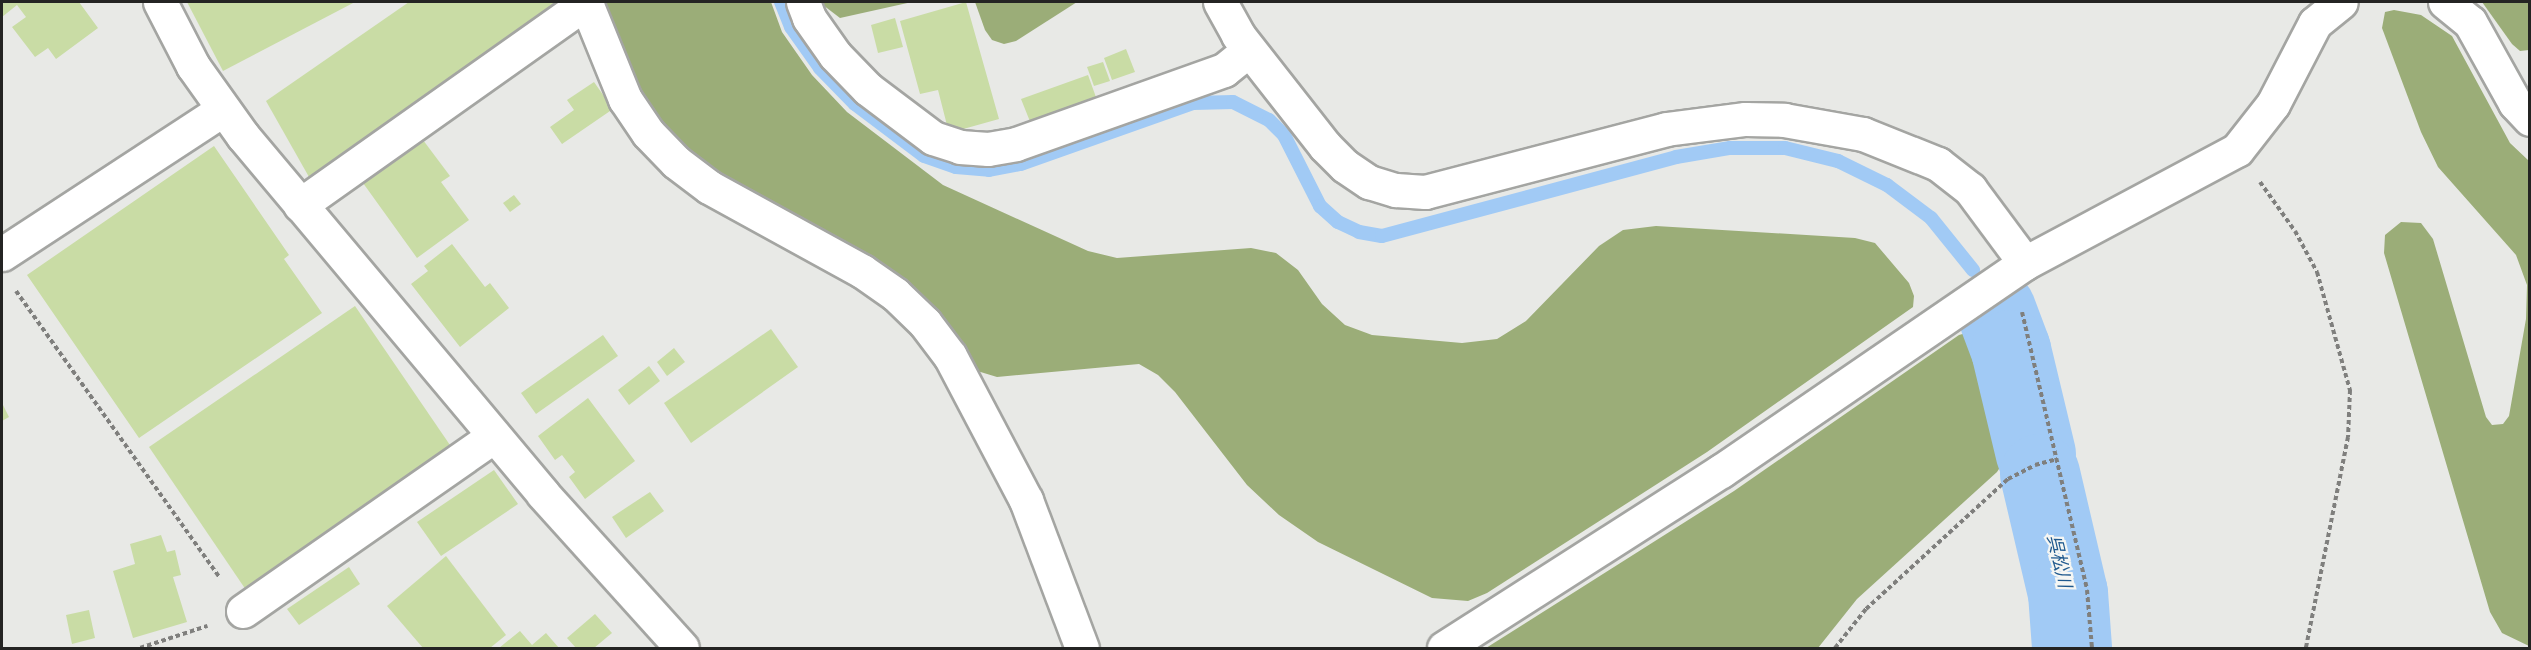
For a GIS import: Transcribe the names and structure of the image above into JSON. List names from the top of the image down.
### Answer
{
  "water": ["呉松川"]
}
